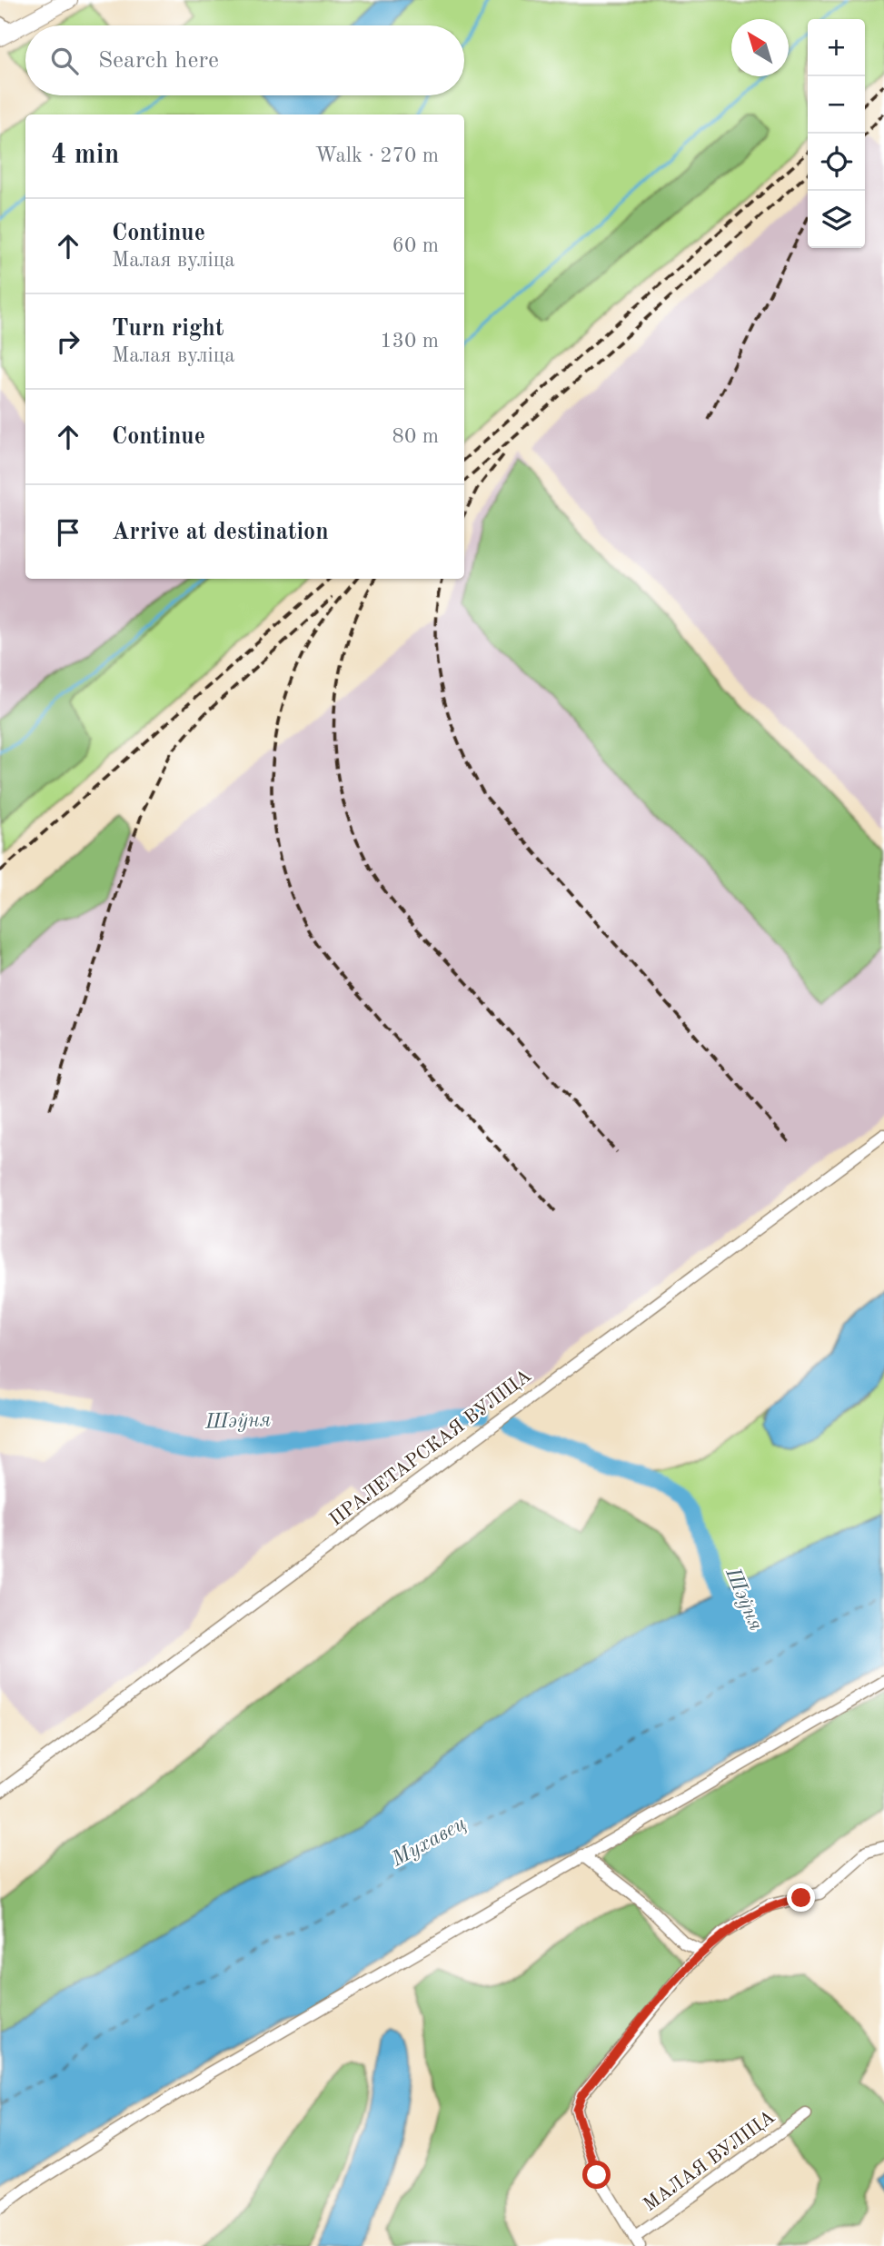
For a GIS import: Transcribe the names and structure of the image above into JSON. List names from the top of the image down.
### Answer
{
  "streets": {
    "street": ["ПРАЛЕТАРСКАЯ ВУЛІЦА", "МАЛАЯ ВУЛІЦА"]
  },
  "water": ["Шэўня", "Мухавец"],
  "north": "top left",
  "page": {
    "map_buttons": ["+", "−"],
    "search": "Search here",
    "heading": ["4 min", "Walk · 270 m"],
    "list": [
      ["Continue", "Малая вуліца", "60 m"],
      ["Turn right", "Малая вуліца", "130 m"],
      ["Continue", "80 m"],
      "Arrive at destination"
    ]
  }
}
